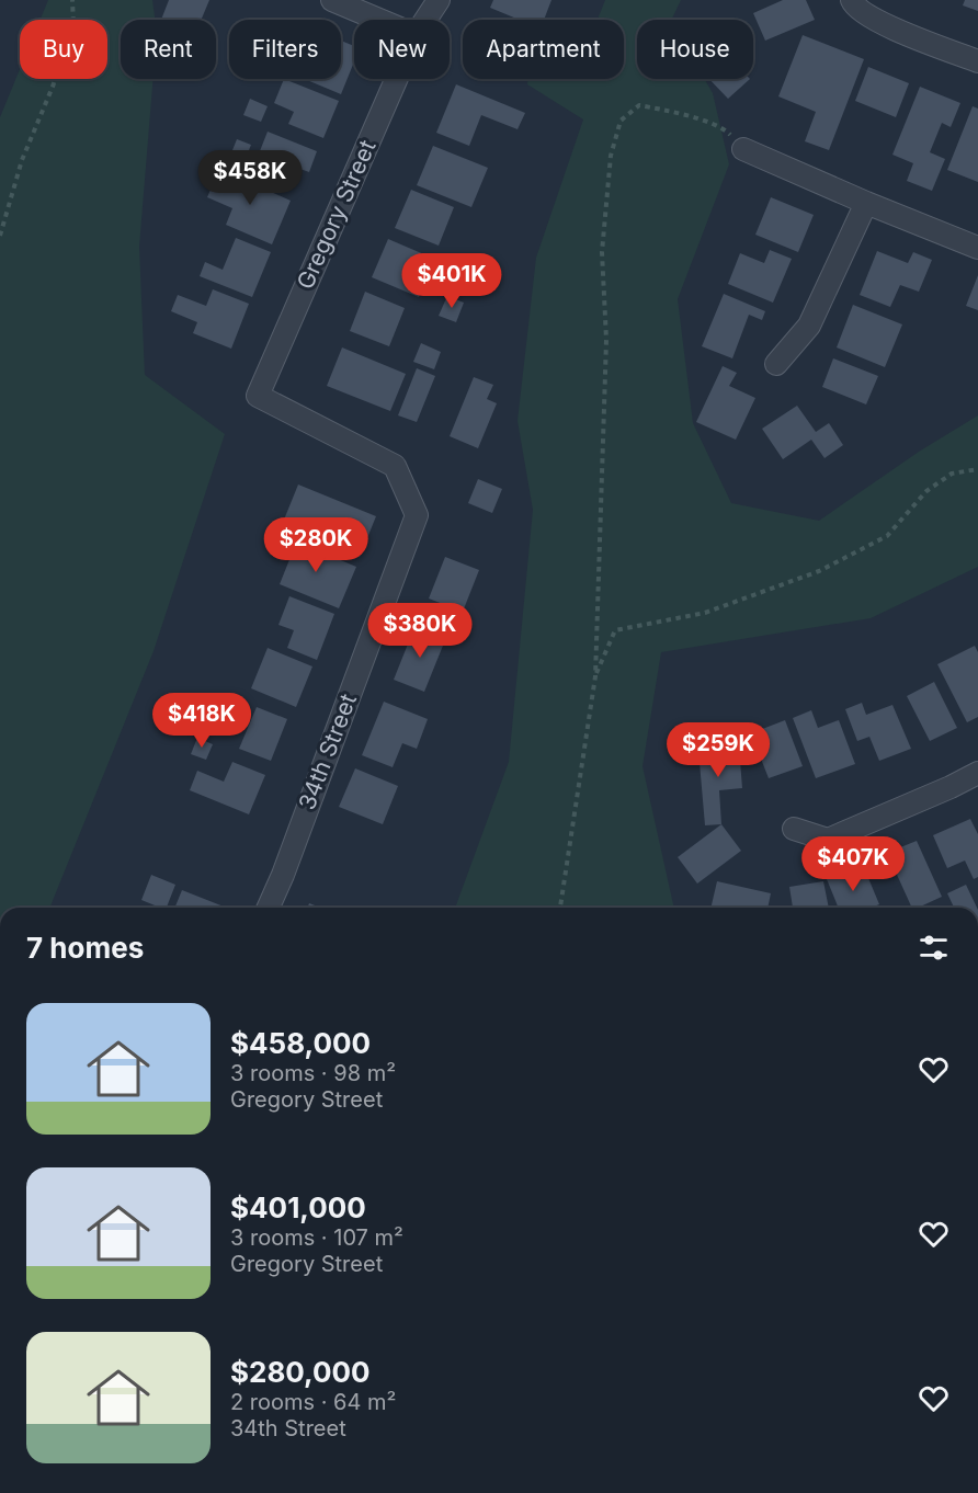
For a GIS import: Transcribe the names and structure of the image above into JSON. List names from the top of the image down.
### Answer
{
  "streets": {
    "street": ["Gregory Street", "34th Street"]
  },
  "crossings": [
    ["Gregory Street", "34th Street"]
  ],
  "page": {
    "chip": [
      "Buy",
      "Rent",
      "Filters",
      "New",
      "Apartment",
      "House"
    ],
    "price": [
      "$458K",
      "$401K",
      "$280K",
      "$380K",
      "$418K",
      "$259K",
      "$407K"
    ],
    "heading": "7 homes",
    "list": [
      {
        "name": "$458,000",
        "note": "3 rooms · 98 m² · Gregory Street"
      },
      {
        "name": "$401,000",
        "note": "3 rooms · 107 m² · Gregory Street"
      },
      {
        "name": "$280,000",
        "note": "2 rooms · 64 m² · 34th Street"
      }
    ]
  }
}
